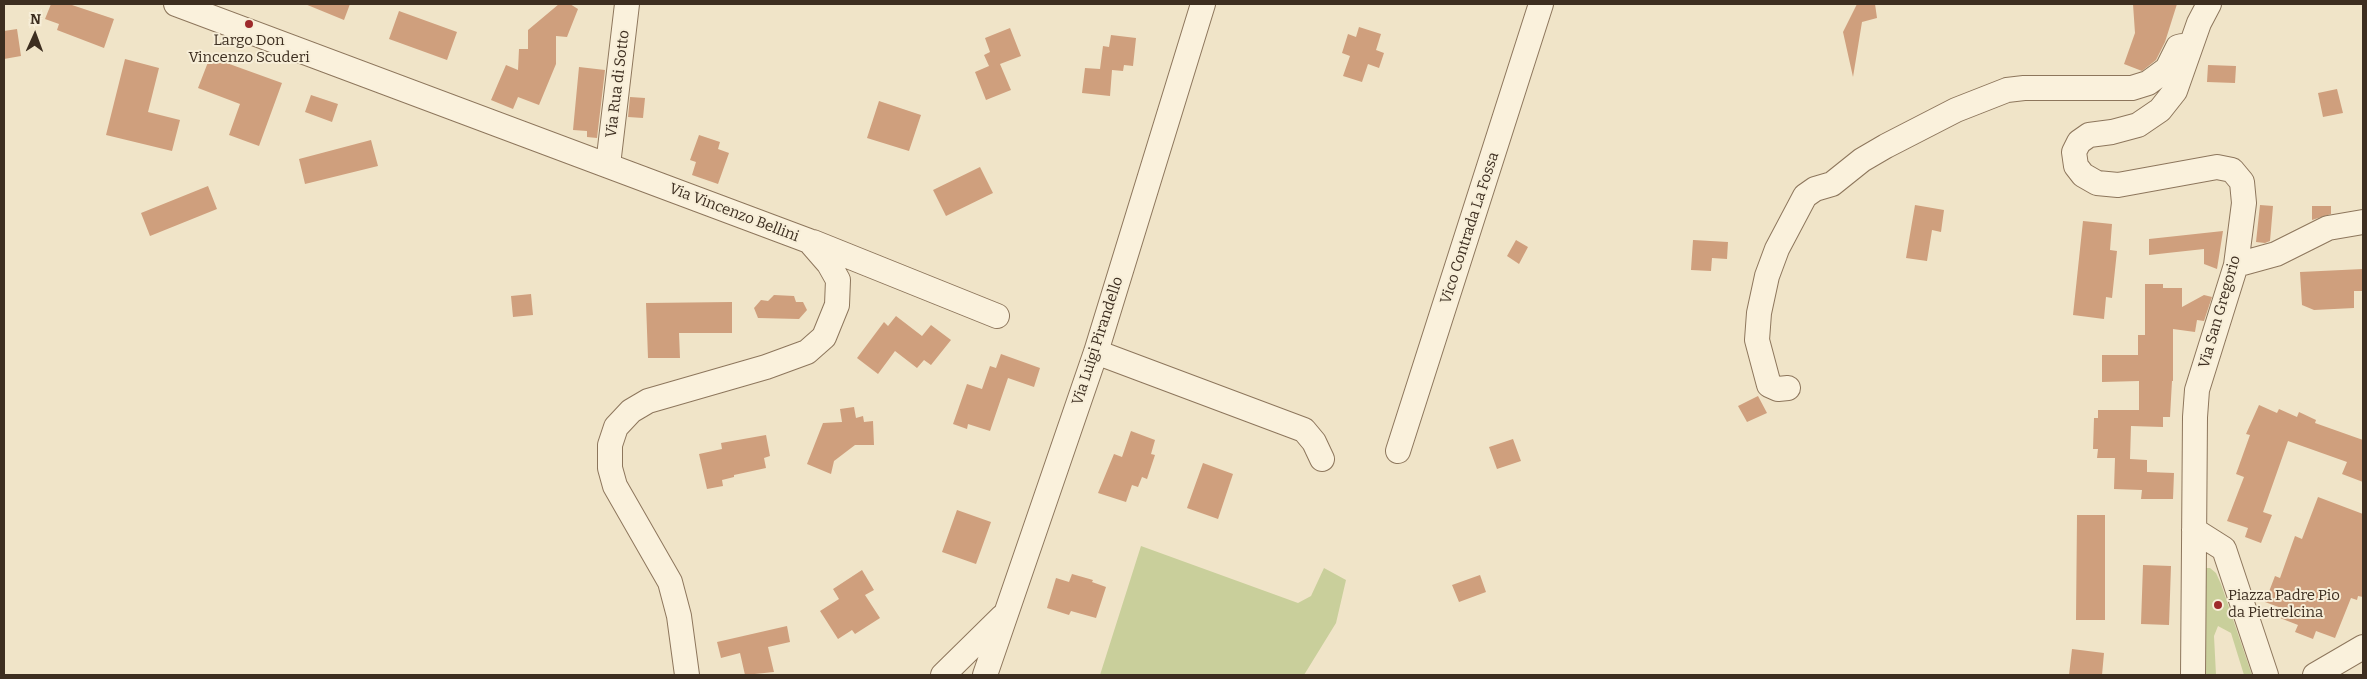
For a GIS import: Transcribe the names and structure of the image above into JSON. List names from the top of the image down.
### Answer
{
  "streets": {
    "street": [
      "Via Rua di Sotto",
      "Via Vincenzo Bellini",
      "Vico Contrada La Fossa",
      "Via San Gregorio",
      "Via Luigi Pirandello"
    ]
  },
  "crossings": [
    ["Via Rua di Sotto", "Via Vincenzo Bellini"]
  ],
  "places": ["Largo Don Vincenzo Scuderi", "Piazza Padre Pio da Pietrelcina"],
  "north": "top"
}
